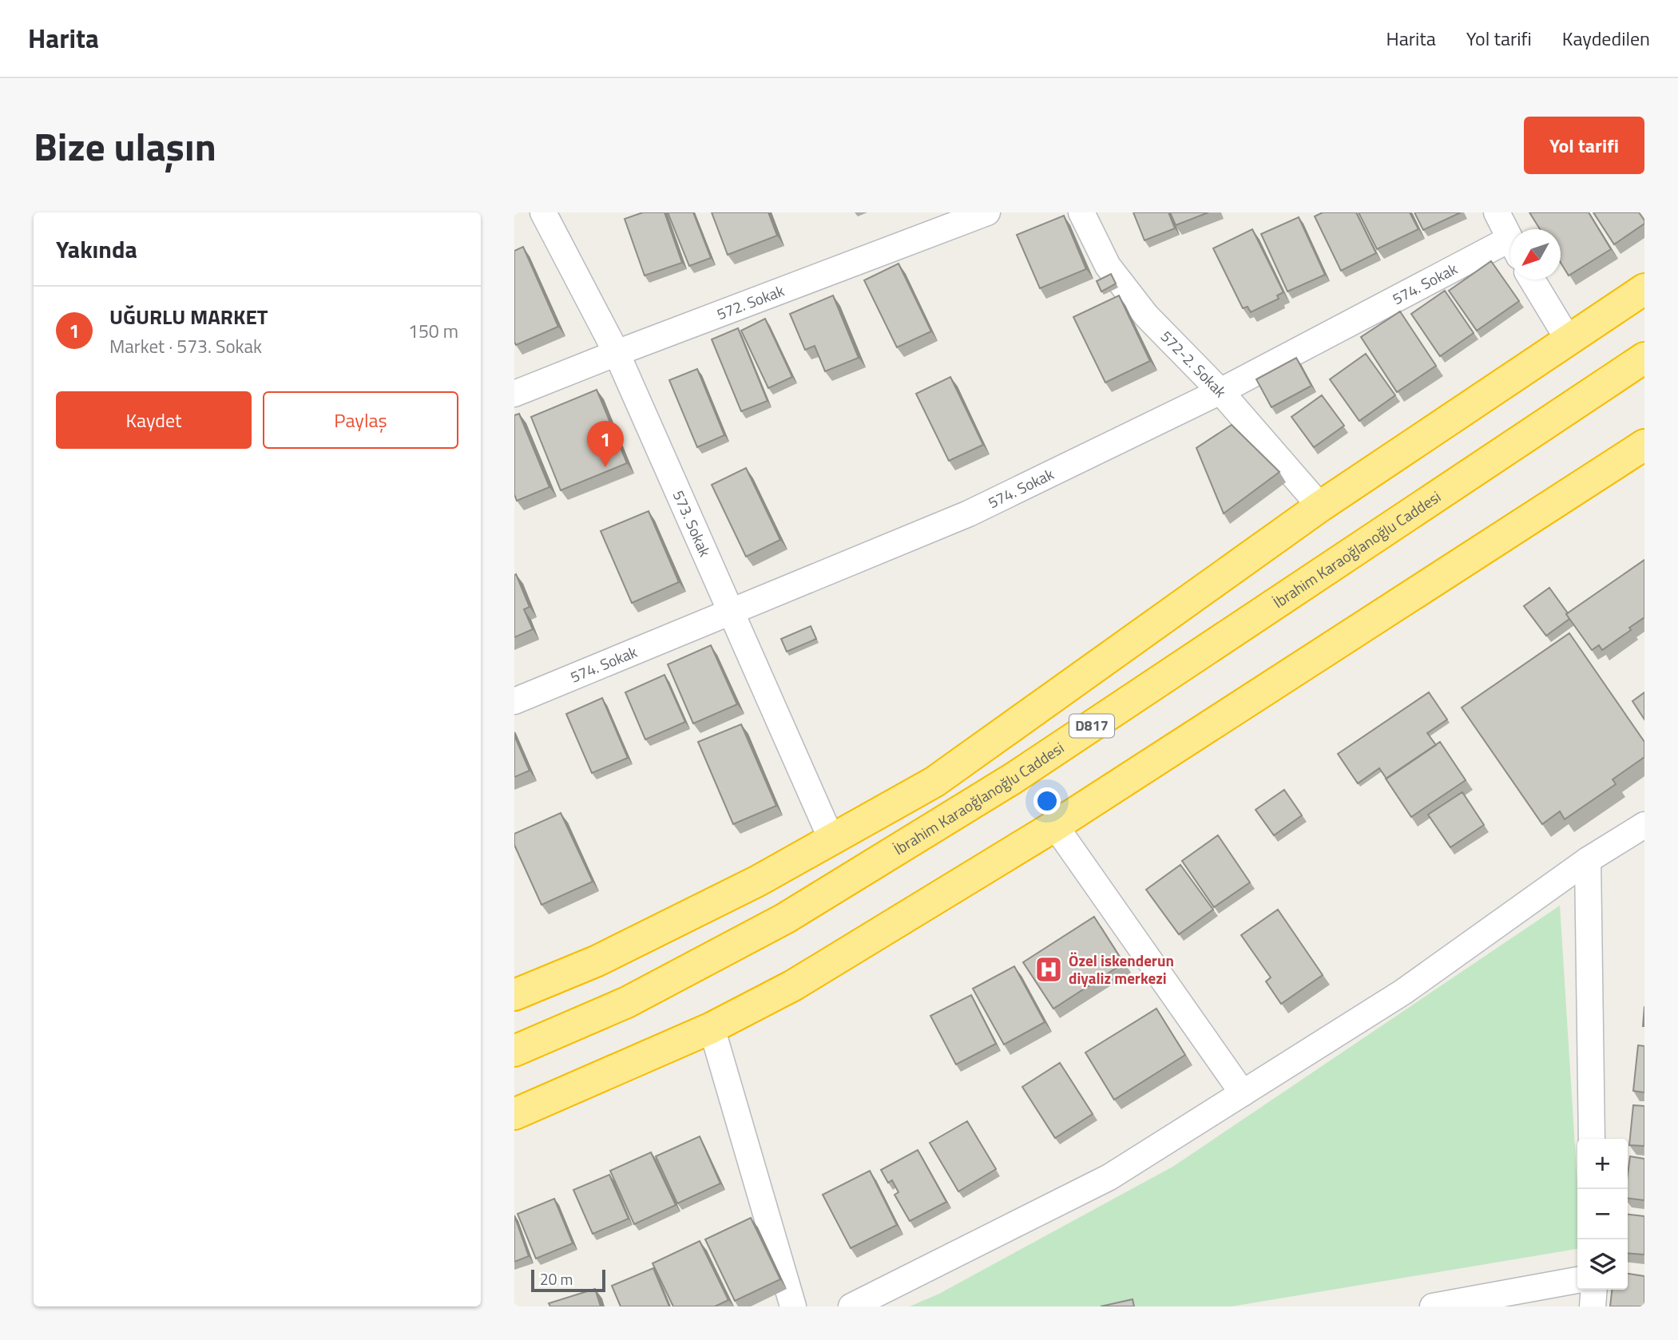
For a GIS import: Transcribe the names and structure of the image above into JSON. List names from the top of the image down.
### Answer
{
  "streets": {
    "highway": ["İbrahim Karaoğlanoğlu Caddesi", "D817"],
    "street": [
      "574. Sokak",
      "572. Sokak",
      "572-2. Sokak",
      "573. Sokak"
    ]
  },
  "crossings": [
    ["574. Sokak", "572-2. Sokak"],
    ["574. Sokak", "573. Sokak"],
    ["572. Sokak", "573. Sokak"]
  ],
  "places": {
    "hospital": ["Özel iskenderun diyaliz merkezi"]
  },
  "scale_bar": "20 m",
  "north": "bottom left",
  "page": {
    "header": "Harita",
    "nav": ["Harita", "Yol tarifi", "Kaydedilen"],
    "title": "Bize ulaşın",
    "buttons": [
      "Yol tarifi",
      ["Kaydet", "Paylaş"]
    ],
    "heading": "Yakında",
    "list": [
      {
        "mark": "1",
        "name": "UĞURLU MARKET",
        "note": "Market · 573. Sokak",
        "value": "150 m"
      }
    ],
    "pins": "1",
    "map_buttons": ["+", "−"],
    "scale": "20 m"
  }
}
